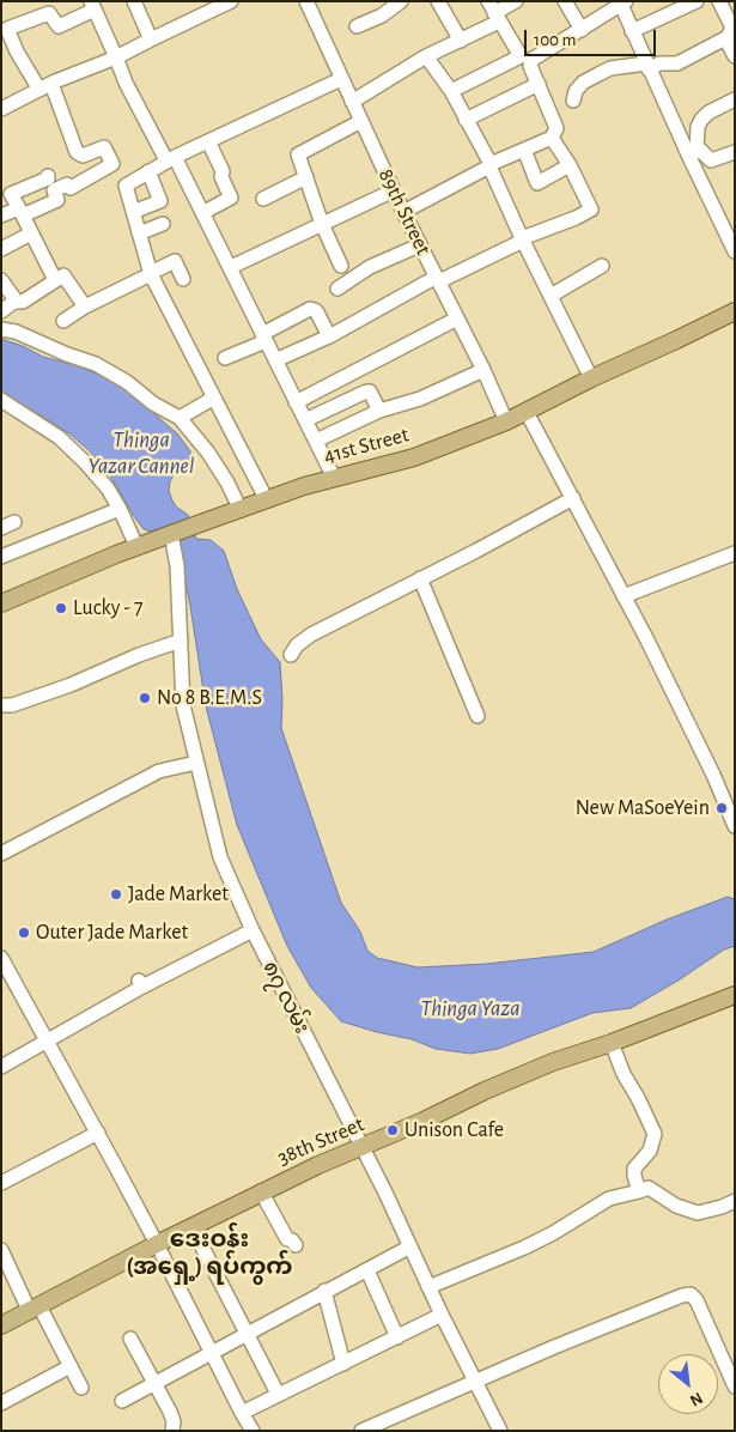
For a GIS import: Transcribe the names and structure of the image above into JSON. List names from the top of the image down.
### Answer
{
  "streets": {
    "main road": ["41st Street", "38th Street"],
    "street": ["89th Street", "၈၇ လမ်း"]
  },
  "crossings": [
    ["89th Street", "41st Street"],
    ["41st Street", "၈၇ လမ်း"],
    ["၈၇ လမ်း", "38th Street"]
  ],
  "districts": ["ဒေးဝန်း (အရှေ့) ရပ်ကွက်"],
  "water": ["Thinga Yazar Cannel", "Thinga Yaza"],
  "places": [
    "Lucky - 7",
    "No 8 B.E.M.S",
    "New MaSoeYein",
    "Jade Market",
    "Outer Jade Market",
    "Unison Cafe"
  ],
  "scale_bar": "100 m",
  "north": "bottom right"
}
